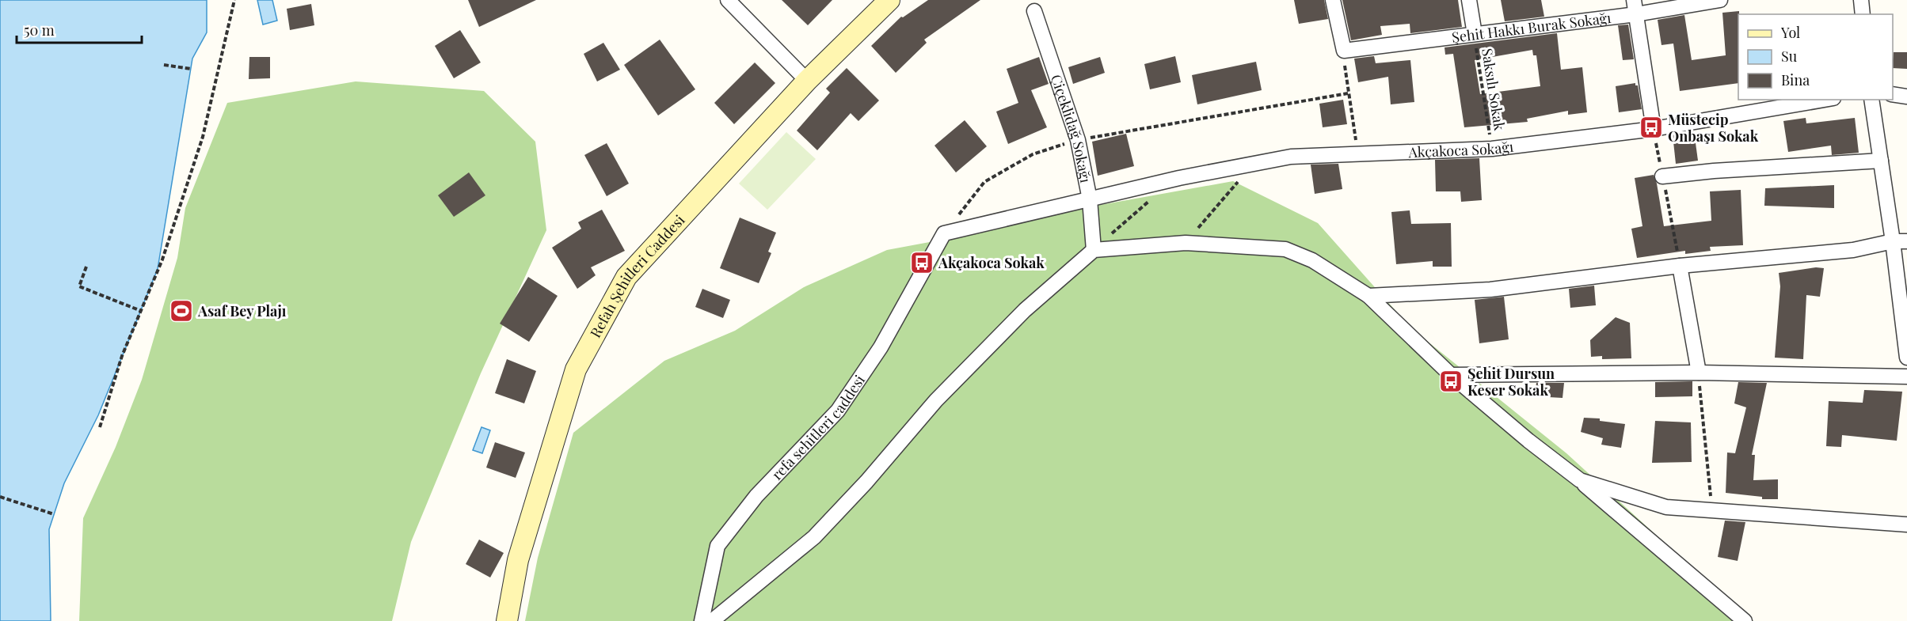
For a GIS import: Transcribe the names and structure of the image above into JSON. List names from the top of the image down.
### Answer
{
  "streets": {
    "street": [
      "Şehit Hakkı Burak Sokağı",
      "Çiçeklidağ Sokağı",
      "Akçakoca Sokağı",
      "Refah Şehitleri Caddesi",
      "refa sehitleri caddesi"
    ],
    "path": ["Saksılı Sokak"]
  },
  "crossings": [
    ["Şehit Hakkı Burak Sokağı", "Saksılı Sokak"],
    ["Saksılı Sokak", "Akçakoca Sokağı"],
    ["Çiçeklidağ Sokağı", "Akçakoca Sokağı"],
    ["Akçakoca Sokağı", "refa sehitleri caddesi"]
  ],
  "places": {
    "bus stop": ["Müstecip Onbaşı Sokak", "Akçakoca Sokak", "Şehit Dursun Keser Sokak"],
    "sports": ["Asaf Bey Plajı"]
  },
  "legend": ["Yol", "Su", "Bina"],
  "scale_bar": "50 m"
}
